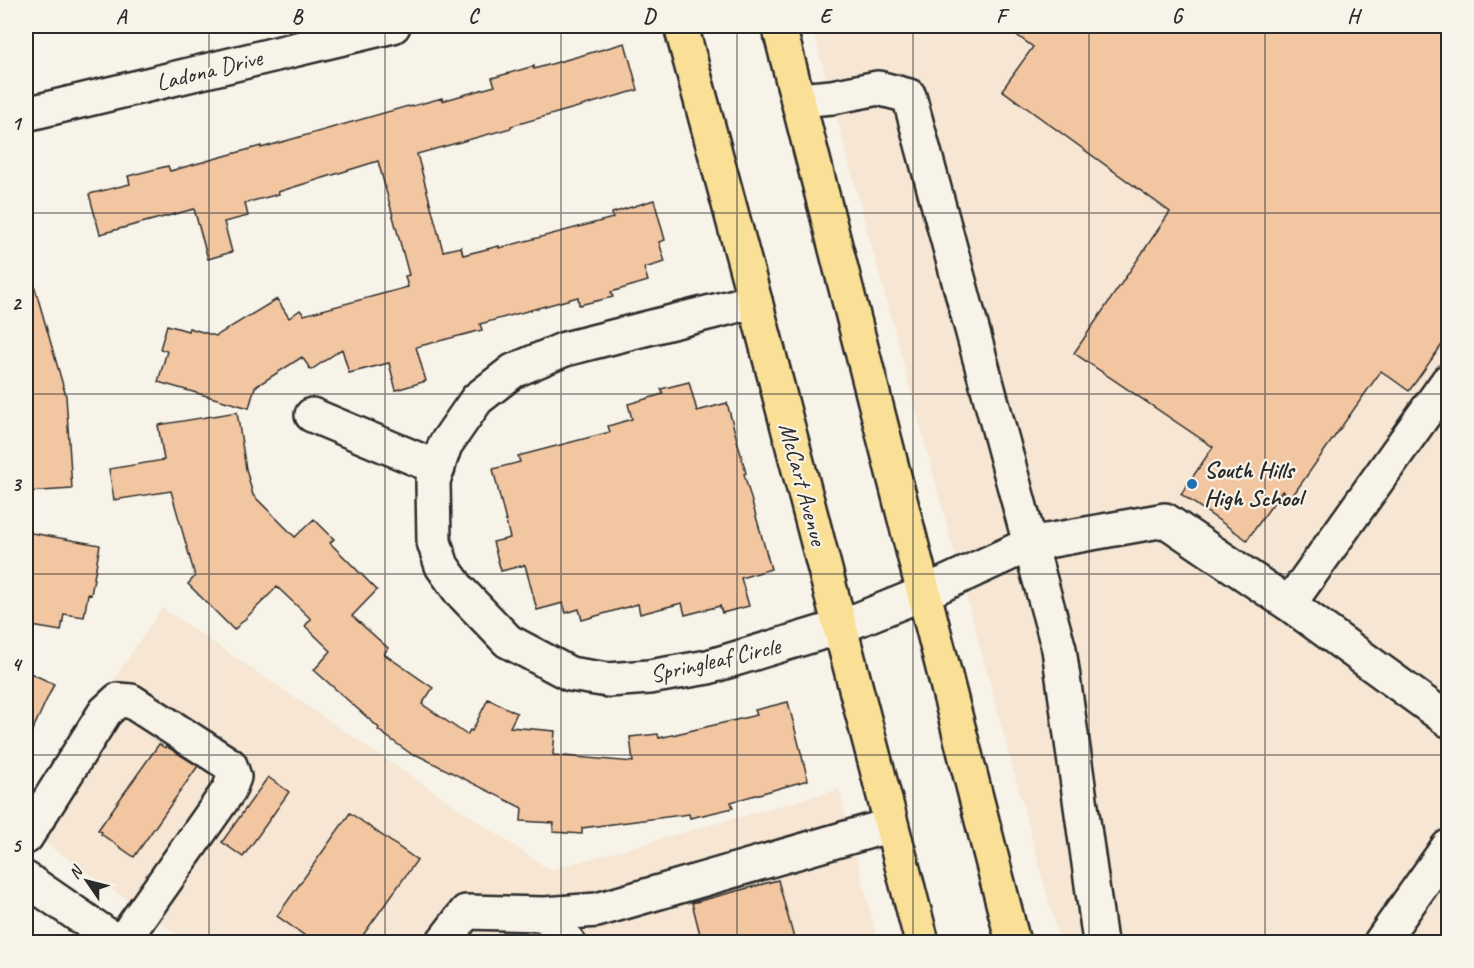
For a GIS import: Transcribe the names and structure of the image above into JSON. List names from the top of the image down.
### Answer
{
  "streets": {
    "main road": ["McCart Avenue"],
    "street": ["Ladona Drive", "Springleaf Circle"]
  },
  "crossings": [
    ["McCart Avenue", "Springleaf Circle"]
  ],
  "places": ["South Hills High School"],
  "north": "top left",
  "grid": {
    "columns": [
      "A",
      "B",
      "C",
      "D",
      "E",
      "F",
      "G",
      "H"
    ],
    "rows": [
      "1",
      "2",
      "3",
      "4",
      "5"
    ]
  }
}
